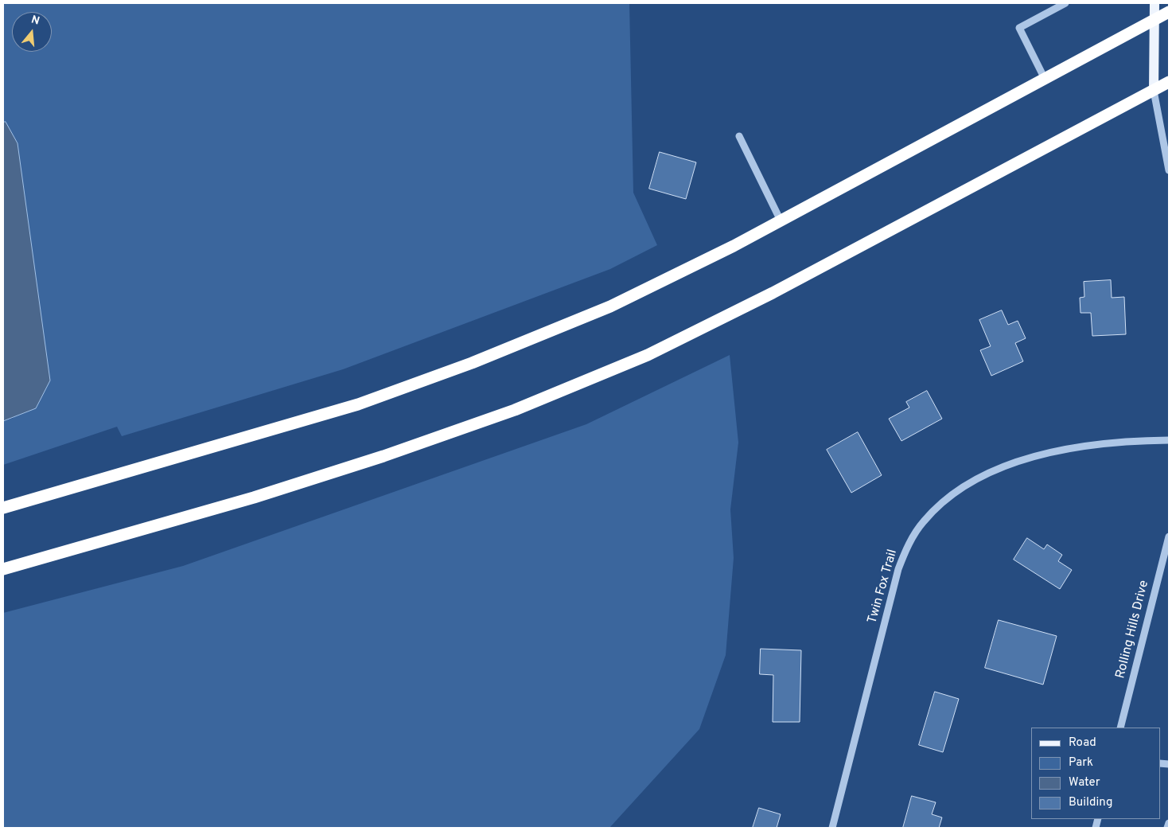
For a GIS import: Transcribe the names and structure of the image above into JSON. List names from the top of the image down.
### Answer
{
  "streets": {
    "street": ["Twin Fox Trail", "Rolling Hills Drive"]
  },
  "legend": [
    "Road",
    "Park",
    "Water",
    "Building"
  ],
  "north": "top"
}
